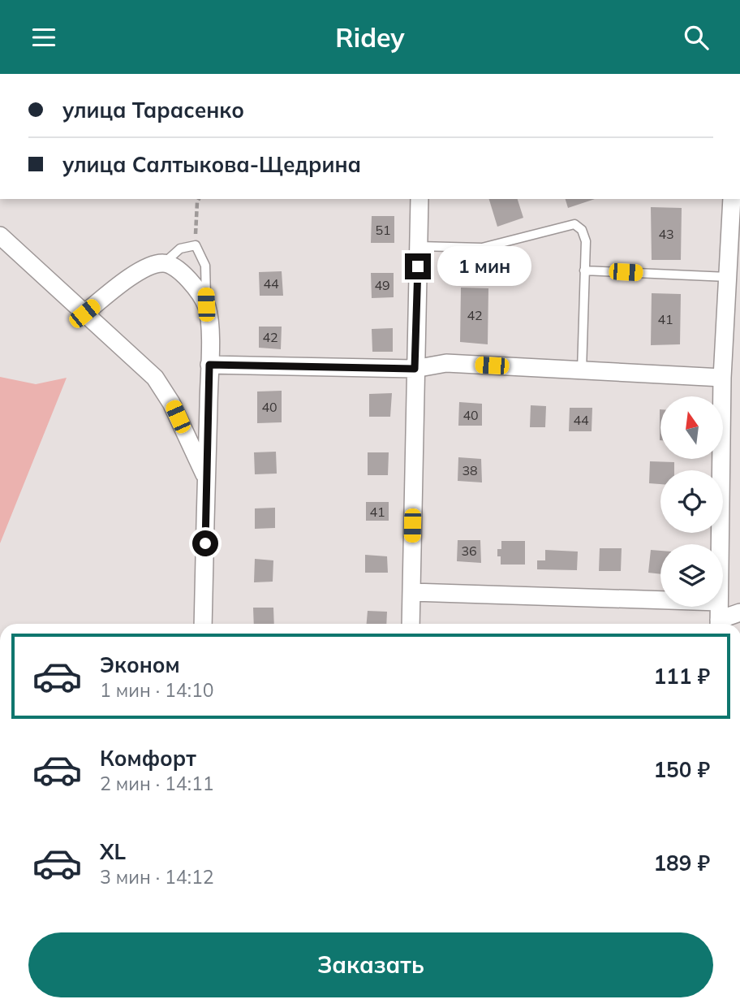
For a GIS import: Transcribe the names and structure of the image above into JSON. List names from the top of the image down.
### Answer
{
  "house_numbers": [
    "51",
    "43",
    "44",
    "49",
    "42",
    "41",
    "42",
    "40",
    "40",
    "44",
    "38",
    "41",
    "36"
  ],
  "north": "top",
  "page": {
    "header": "Ridey",
    "banner": ["улица Тарасенко", "улица Салтыкова-Щедрина"],
    "bubble": "1 мин",
    "list": [
      {
        "name": "Эконом",
        "note": "1 мин · 14:10",
        "value": "111 ₽"
      },
      {
        "name": "Комфорт",
        "note": "2 мин · 14:11",
        "value": "150 ₽"
      },
      {
        "name": "XL",
        "note": "3 мин · 14:12",
        "value": "189 ₽"
      }
    ],
    "buttons": "Заказать"
  }
}
